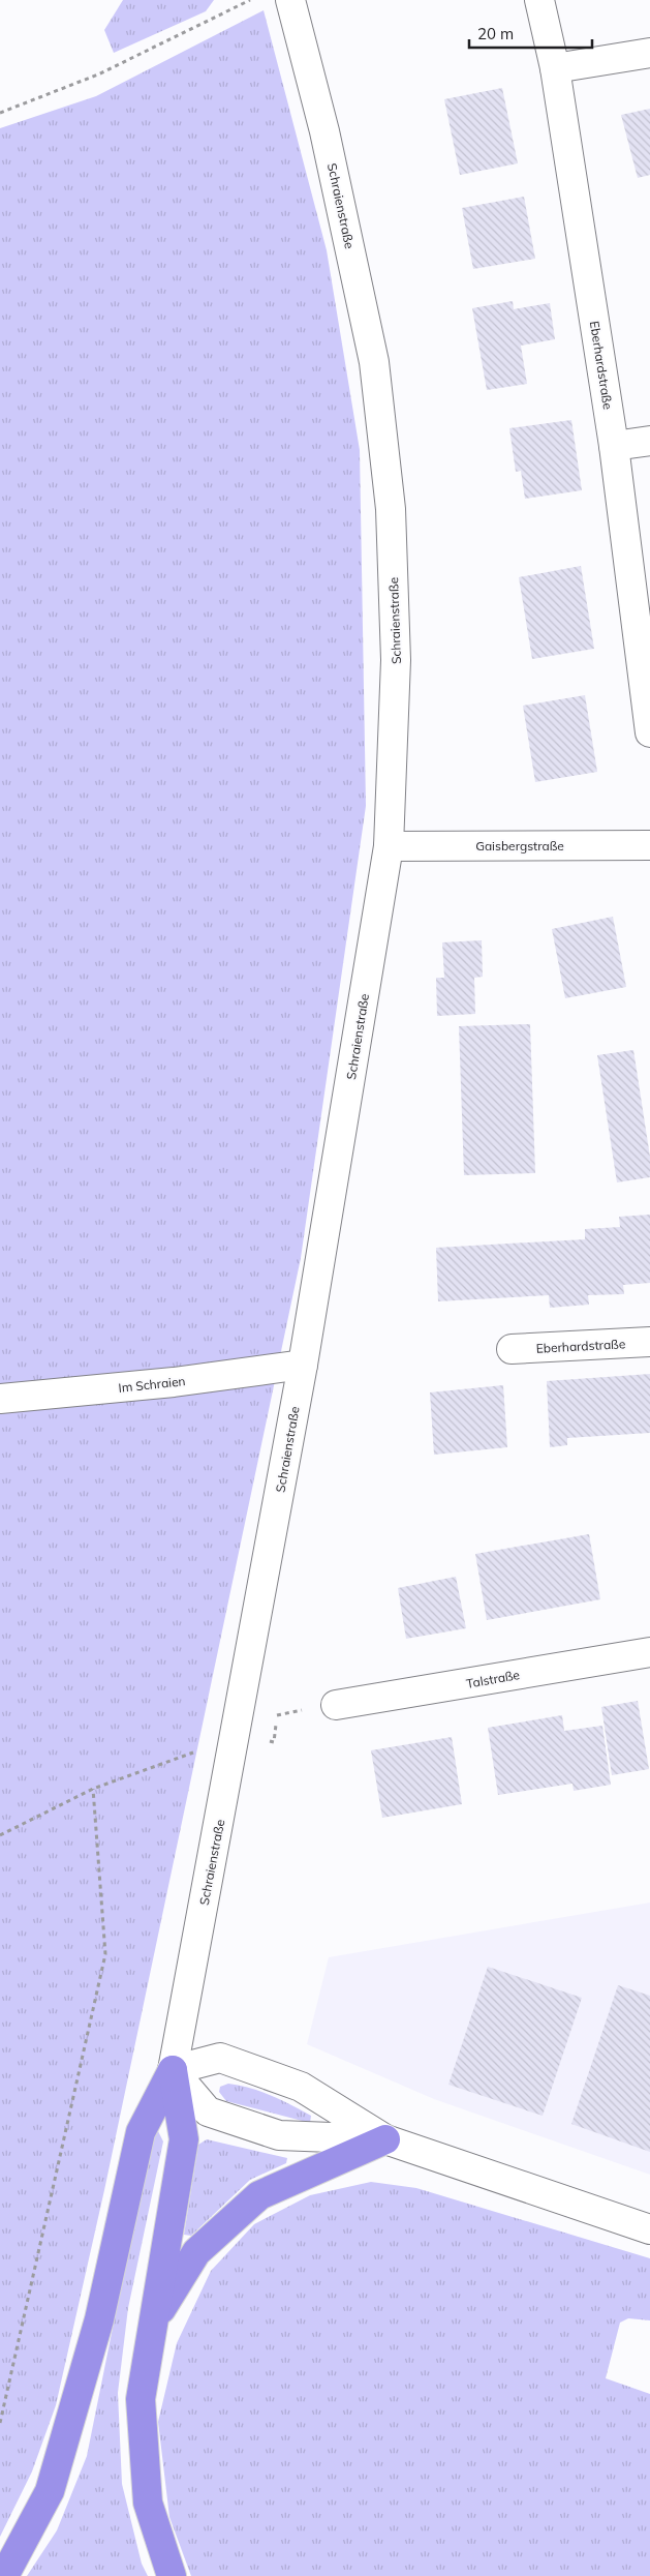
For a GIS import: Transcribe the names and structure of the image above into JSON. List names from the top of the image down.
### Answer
{
  "streets": {
    "street": [
      "Schraienstraße",
      "Eberhardstraße",
      "Gaisbergstraße",
      "Im Schraien",
      "Talstraße"
    ]
  },
  "crossings": [
    ["Schraienstraße", "Gaisbergstraße"],
    ["Schraienstraße", "Im Schraien"]
  ],
  "scale_bar": "20 m"
}
